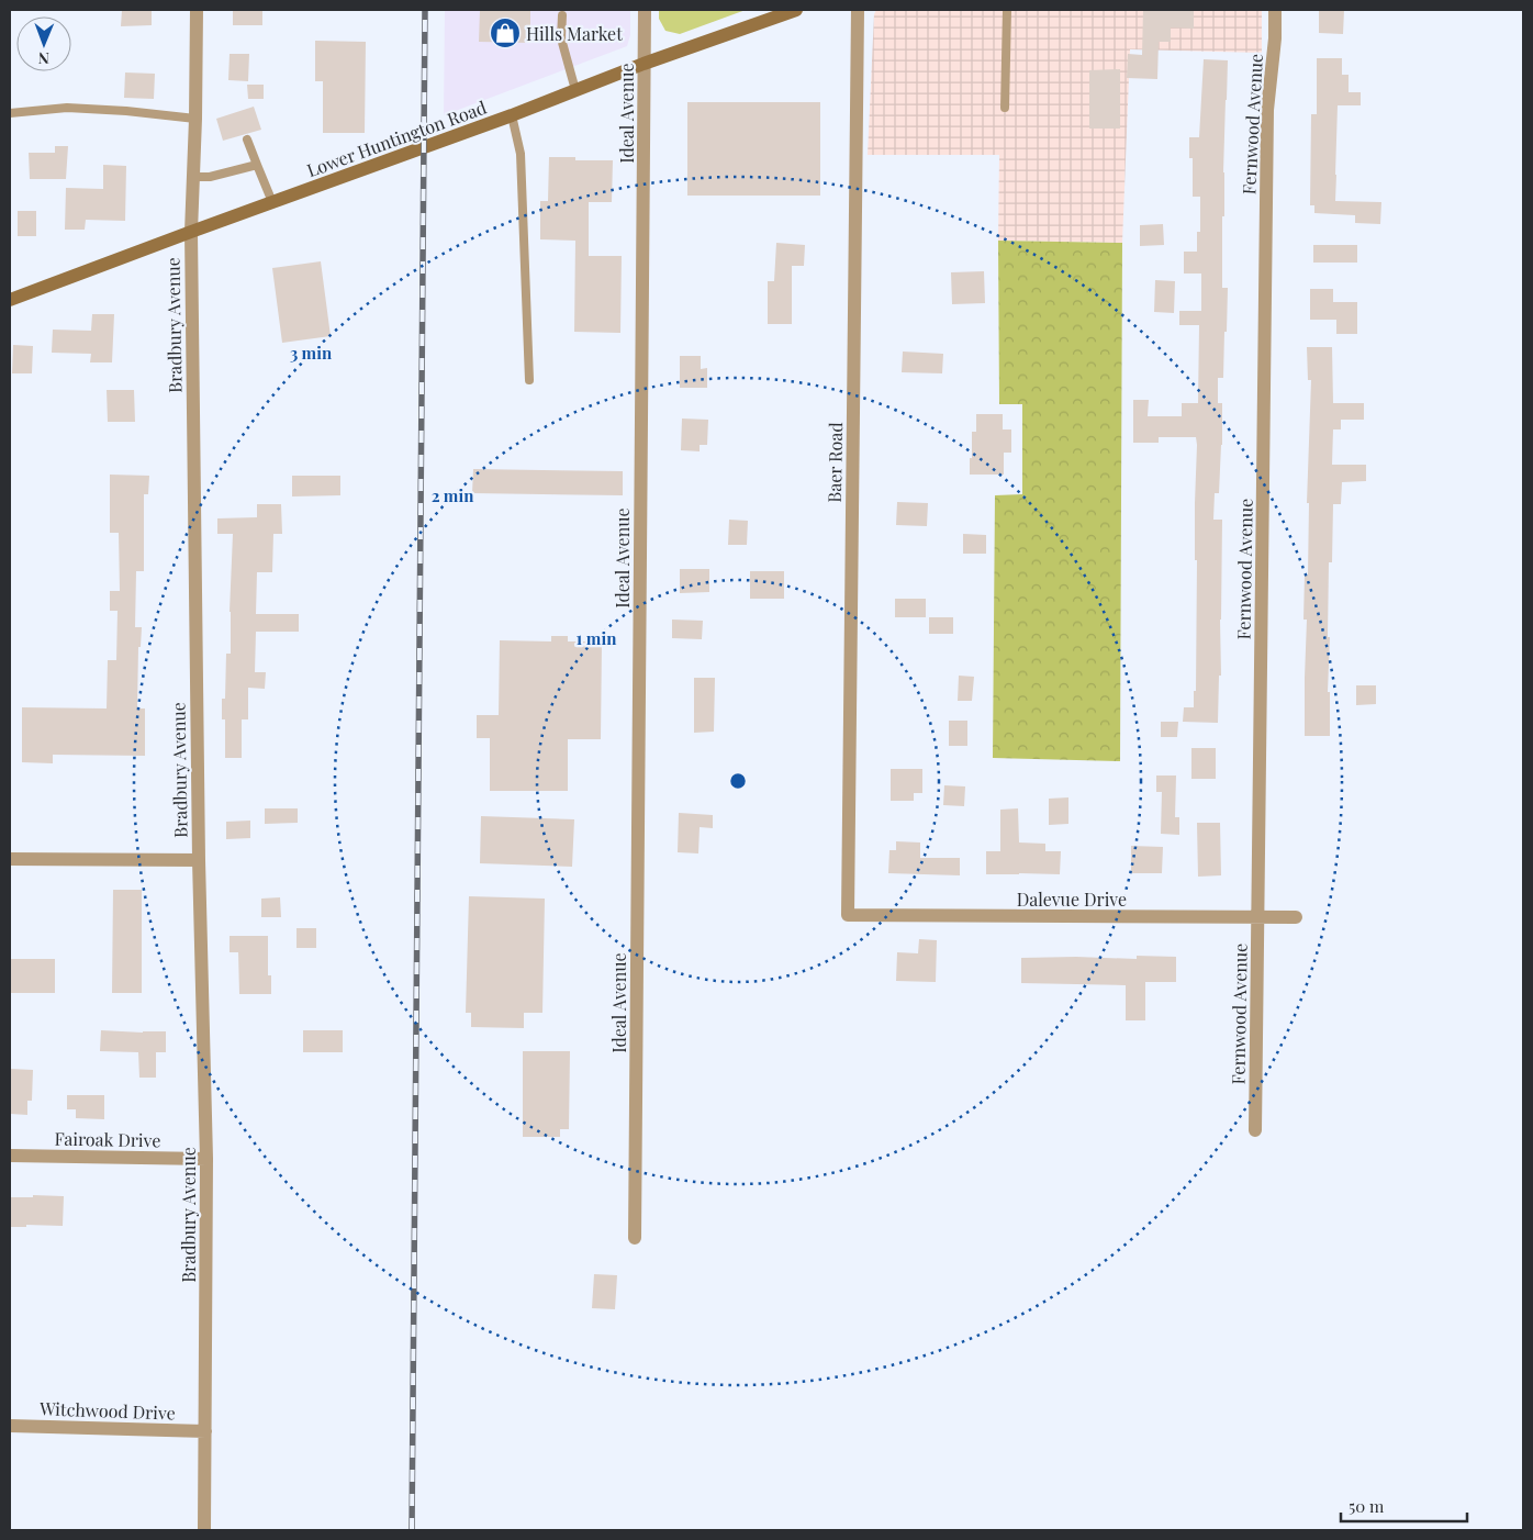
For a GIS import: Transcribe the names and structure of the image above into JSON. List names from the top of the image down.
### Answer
{
  "streets": {
    "main road": ["Lower Huntington Road"],
    "street": [
      "Ideal Avenue",
      "Fernwood Avenue",
      "Bradbury Avenue",
      "Baer Road",
      "Dalevue Drive",
      "Fairoak Drive",
      "Witchwood Drive"
    ]
  },
  "crossings": [
    ["Ideal Avenue", "Lower Huntington Road"],
    ["Fernwood Avenue", "Dalevue Drive"],
    ["Lower Huntington Road", "Bradbury Avenue"],
    ["Bradbury Avenue", "Fairoak Drive"],
    ["Bradbury Avenue", "Witchwood Drive"],
    ["Baer Road", "Dalevue Drive"]
  ],
  "places": {
    "shop": ["Hills Market"]
  },
  "scale_bar": "50 m",
  "north": "bottom",
  "rings": ["3 min", "2 min", "1 min"]
}
